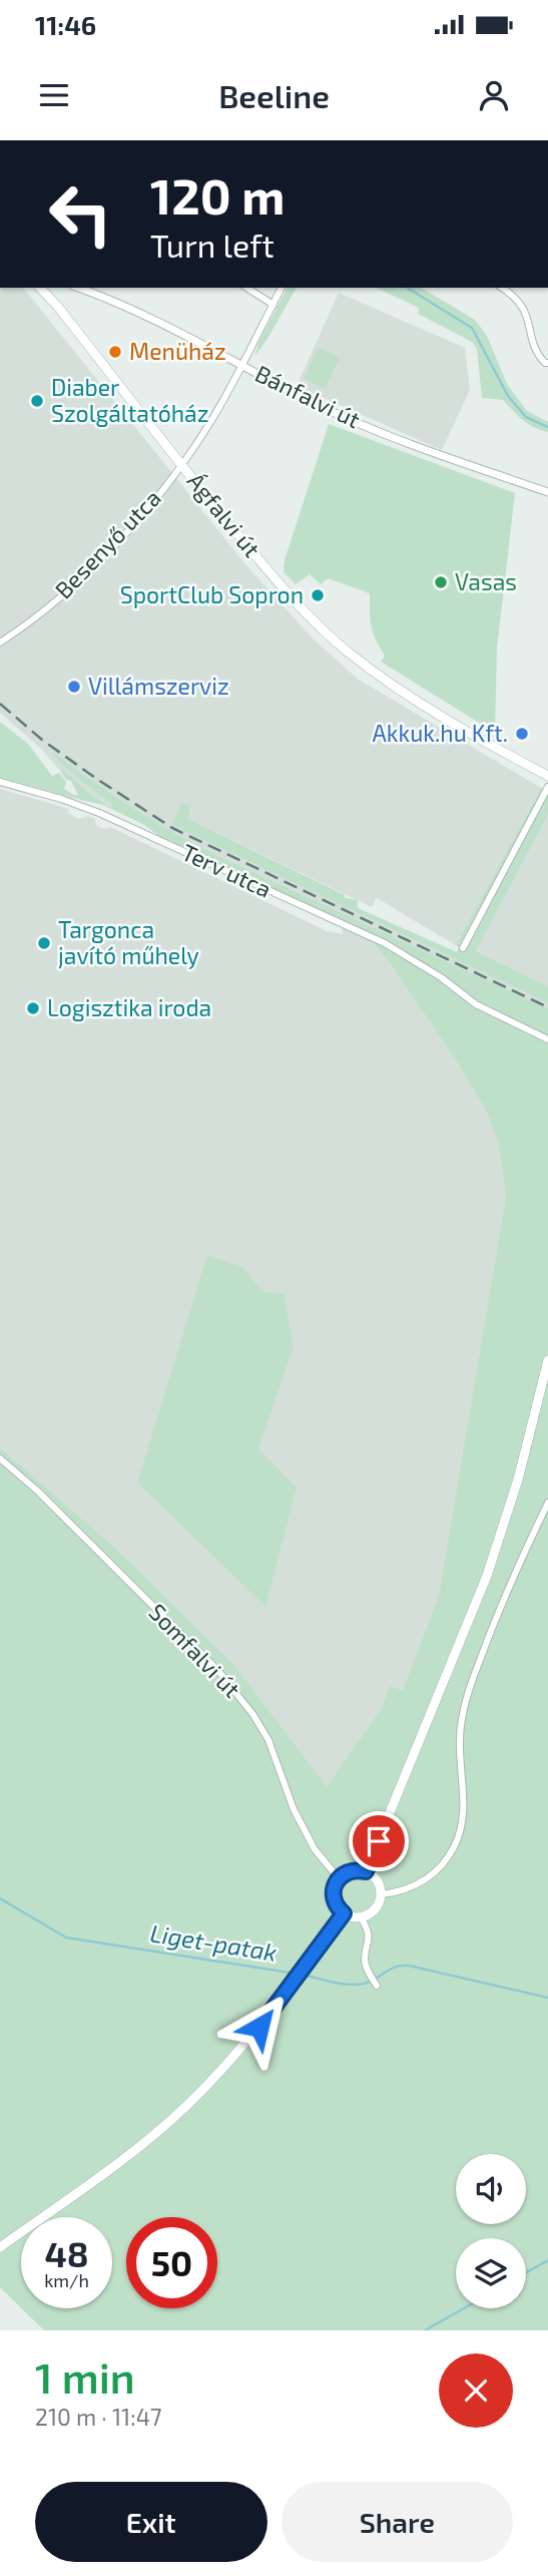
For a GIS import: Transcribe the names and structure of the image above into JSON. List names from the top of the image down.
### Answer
{
  "streets": {
    "main road": ["Ágfalvi út"],
    "street": [
      "Bánfalvi út",
      "Besenyő utca",
      "Terv utca",
      "Somfalvi út"
    ]
  },
  "crossings": [
    ["Bánfalvi út", "Besenyő utca"],
    ["Ágfalvi út", "Besenyő utca"]
  ],
  "water": ["Liget-patak"],
  "places": [
    "Menüház",
    "Diaber Szolgáltatóház",
    "Vasas",
    "SportClub Sopron",
    "Villámszerviz",
    "Akkuk.hu Kft.",
    "Targonca javító műhely",
    "Logisztika iroda"
  ],
  "page": {
    "status": "11:46",
    "header": "Beeline",
    "turn": ["120 m", "Turn left"],
    "speed": "48 km/h",
    "limit": "50",
    "heading": ["1 min", "210 m · 11:47"],
    "buttons": ["Exit", "Share"]
  }
}
